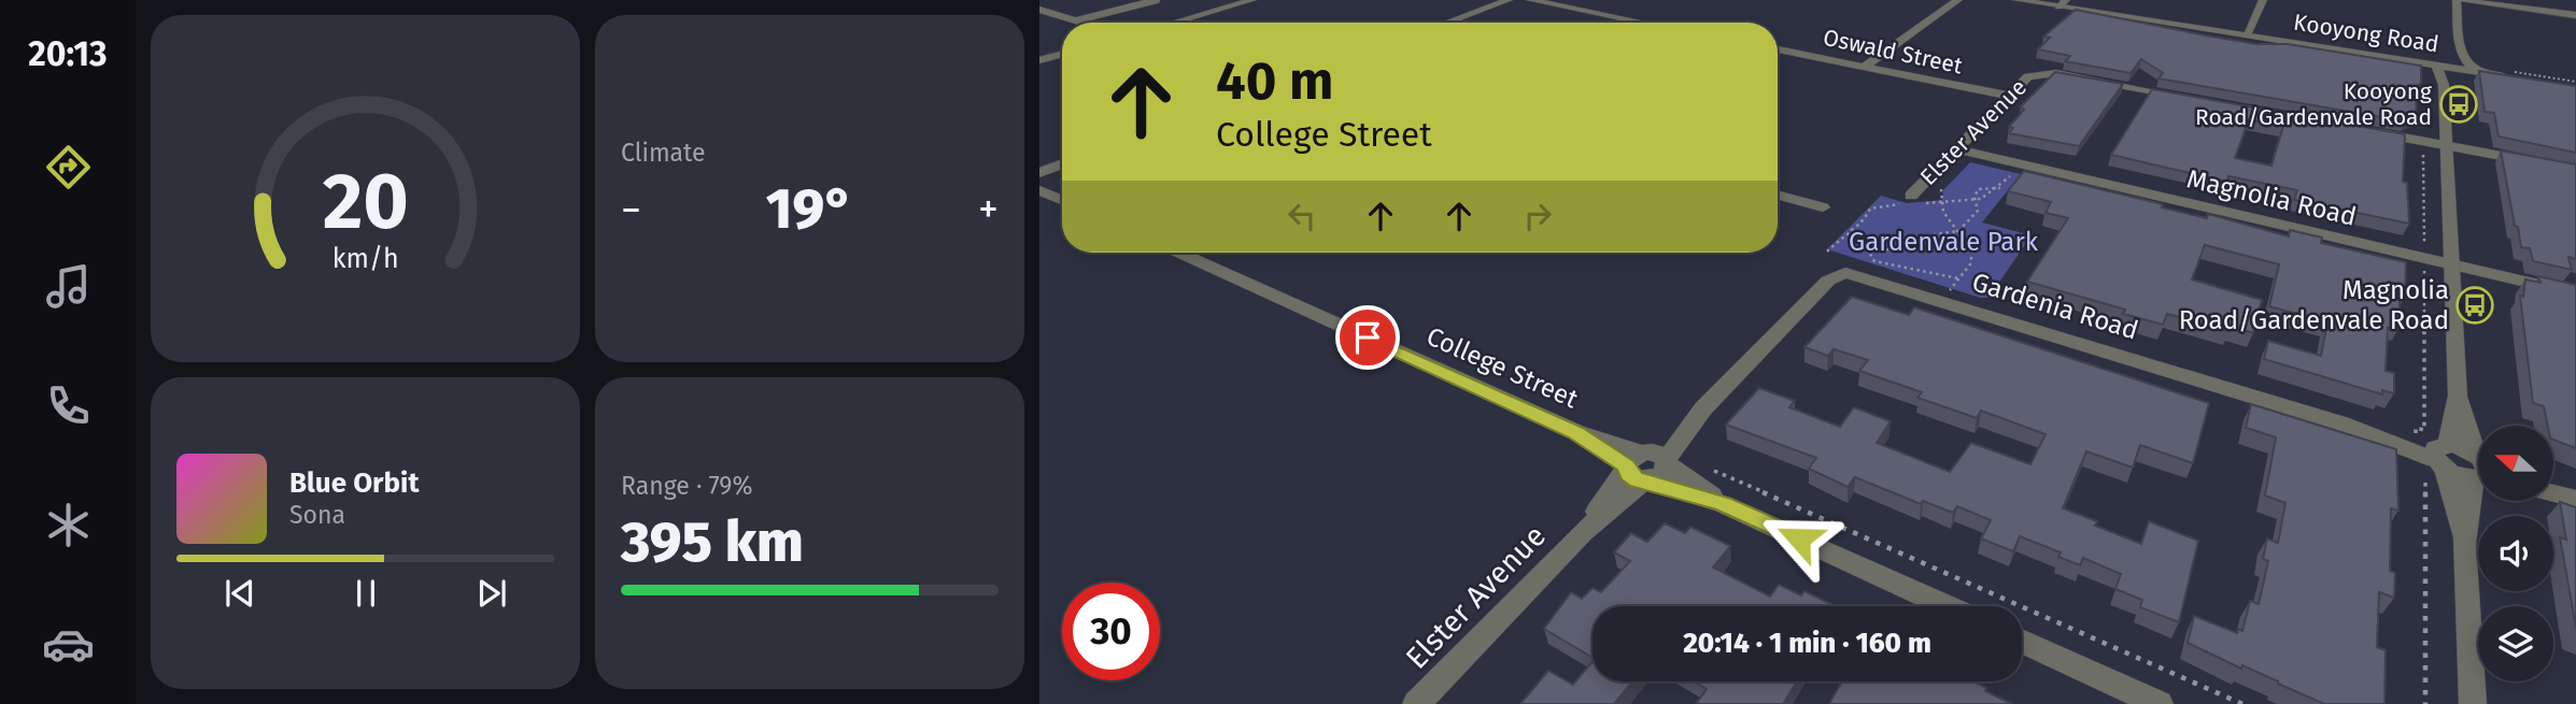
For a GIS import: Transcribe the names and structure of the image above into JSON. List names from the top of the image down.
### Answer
{
  "streets": {
    "street": [
      "Kooyong Road",
      "Oswald Street",
      "Elster Avenue",
      "Magnolia Road",
      "Gardenia Road",
      "College Street"
    ]
  },
  "crossings": [
    ["Oswald Street", "Elster Avenue"],
    ["Elster Avenue", "Magnolia Road"],
    ["Elster Avenue", "Gardenia Road"],
    ["Elster Avenue", "College Street"]
  ],
  "parks": ["Gardenvale Park"],
  "places": {
    "bus stop": ["Kooyong Road/Gardenvale Road", "Magnolia Road/Gardenvale Road"]
  },
  "north": "left",
  "page": {
    "tabs": "20:13",
    "tile": [
      "Climate",
      ["Range · 79%", "395 km"]
    ],
    "turn": ["40 m", "College Street"],
    "heat": ["−", "19°", "+"],
    "song": ["Blue Orbit", "Sona"],
    "limit": "30",
    "trip": "20:14 · 1 min · 160 m",
    "gauge": ["20", "km/h"]
  }
}
